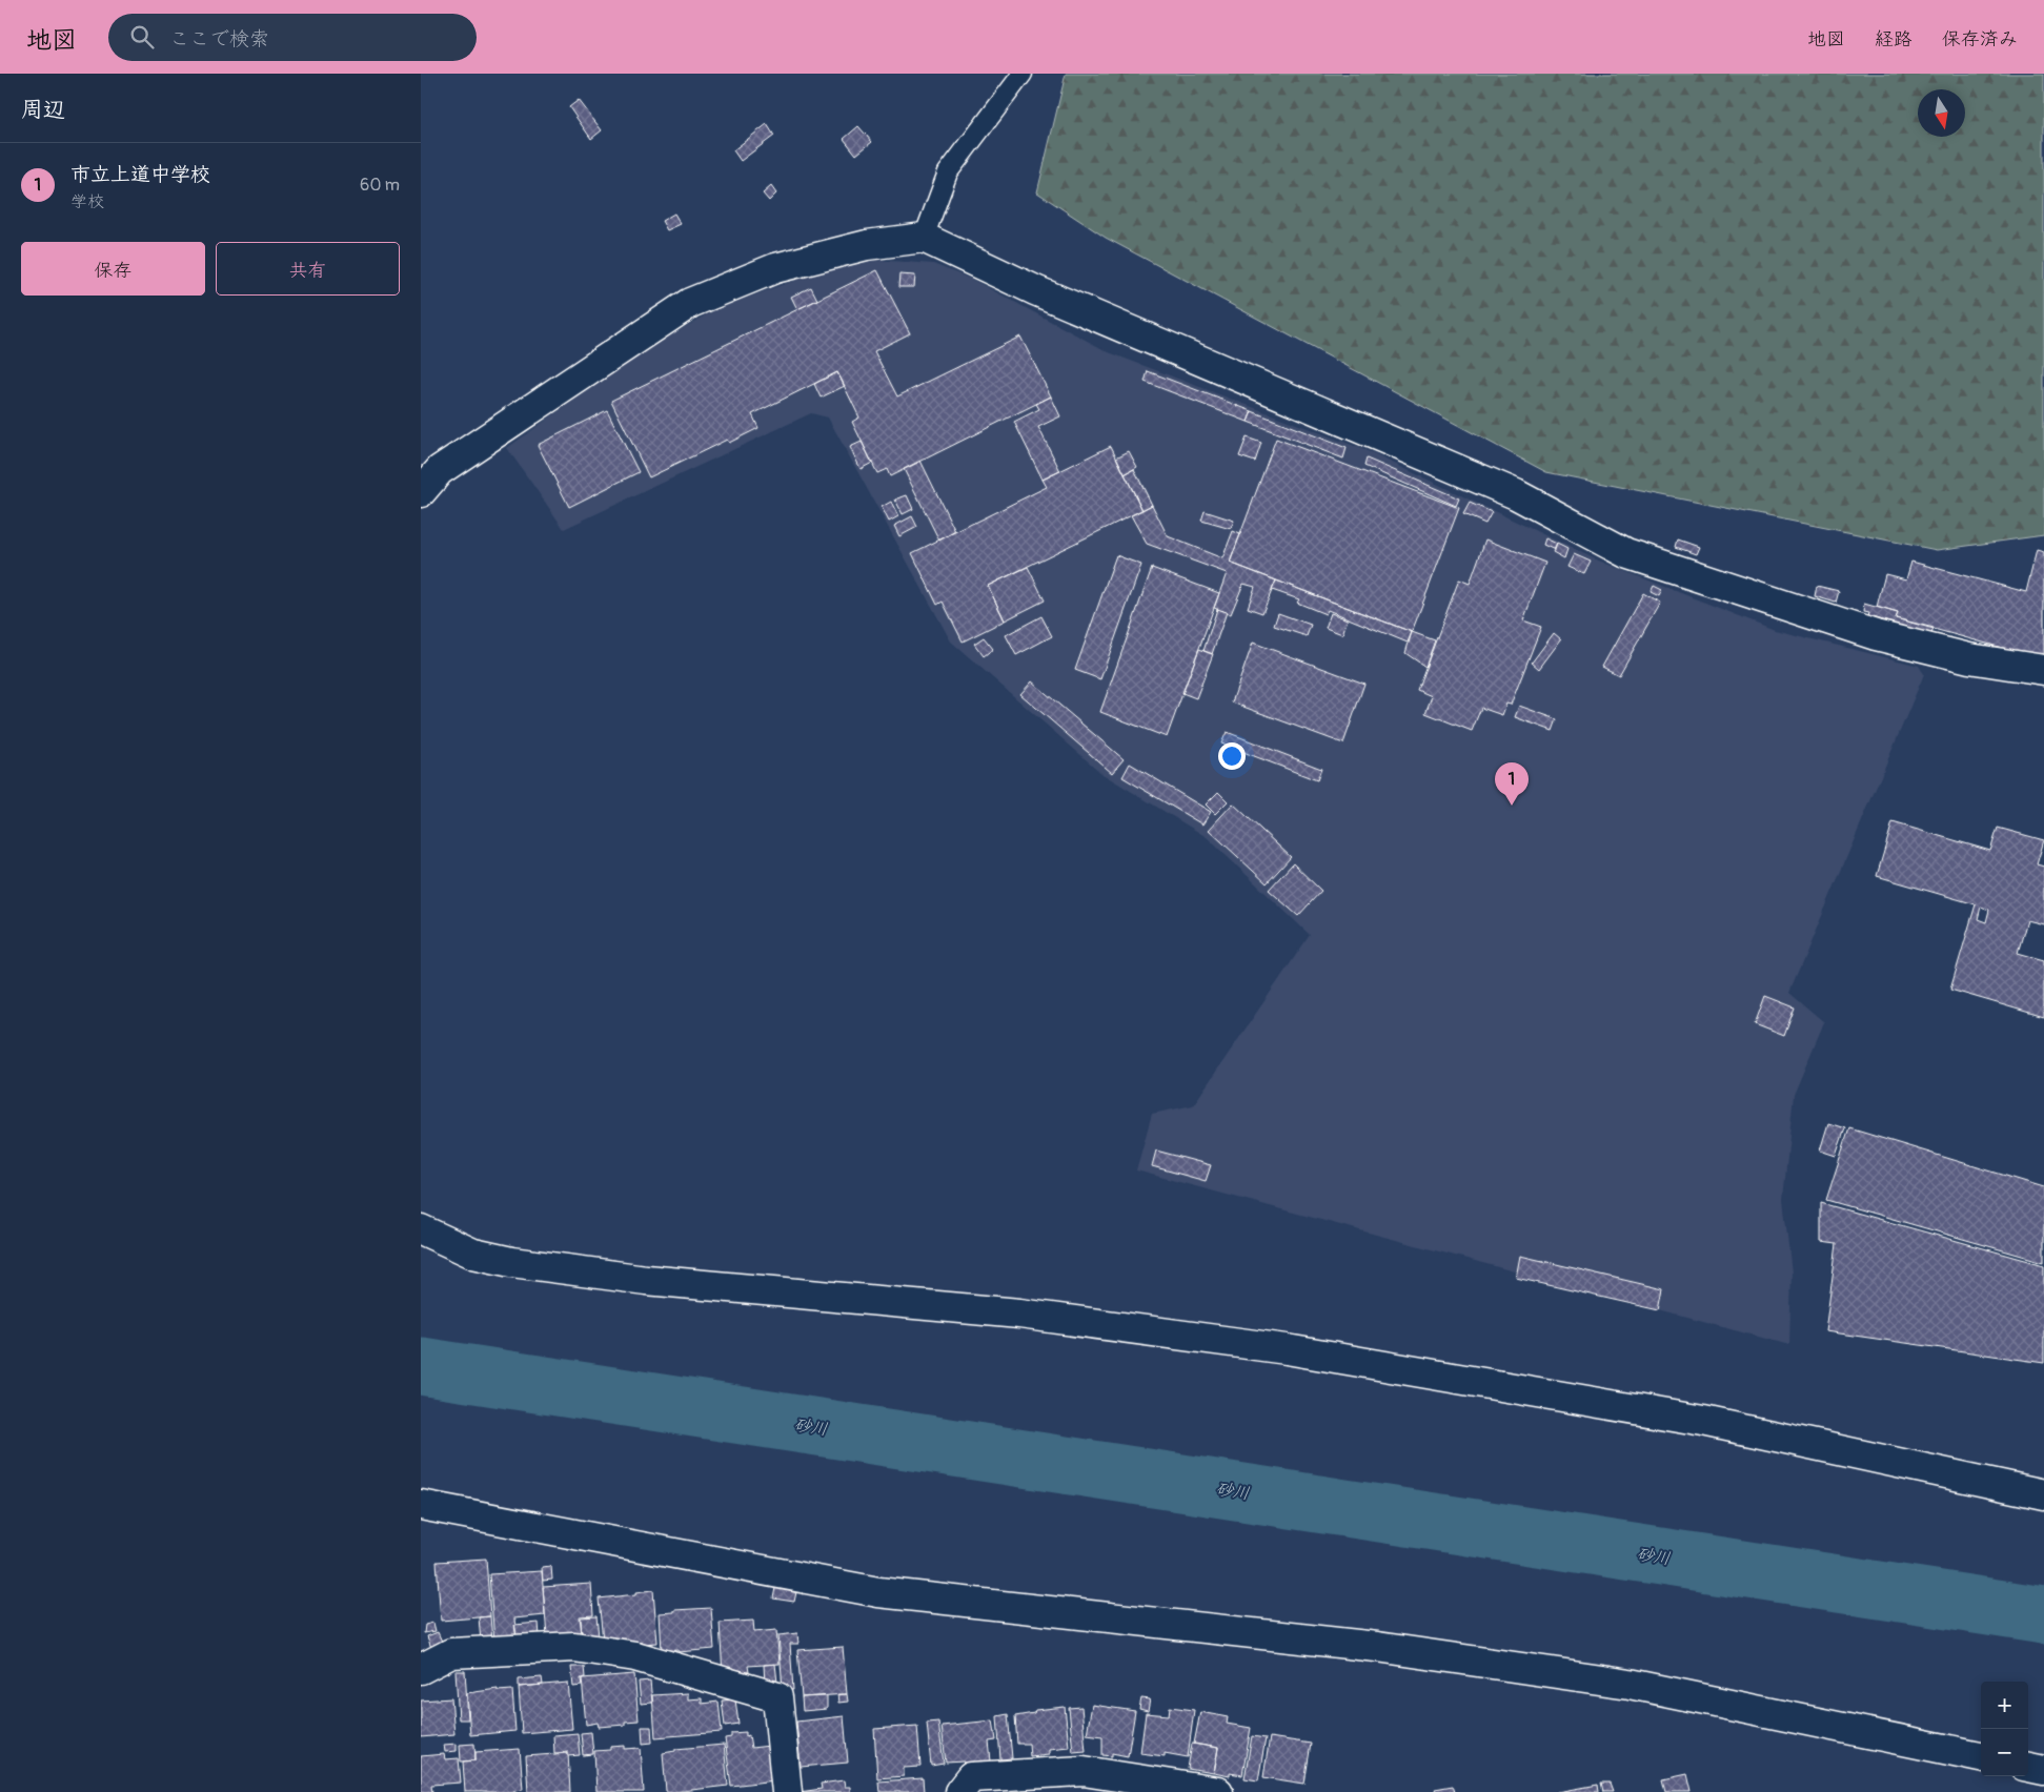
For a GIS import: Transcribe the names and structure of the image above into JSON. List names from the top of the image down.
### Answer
{
  "water": ["砂川"],
  "north": "bottom",
  "page": {
    "header": "地図",
    "search": "ここで検索",
    "nav": ["地図", "経路", "保存済み"],
    "heading": "周辺",
    "list": [
      {
        "mark": "1",
        "name": "市立上道中学校",
        "note": "学校",
        "value": "60 m"
      }
    ],
    "buttons": ["保存", "共有"],
    "pins": "1",
    "map_buttons": ["+", "−"]
  }
}
